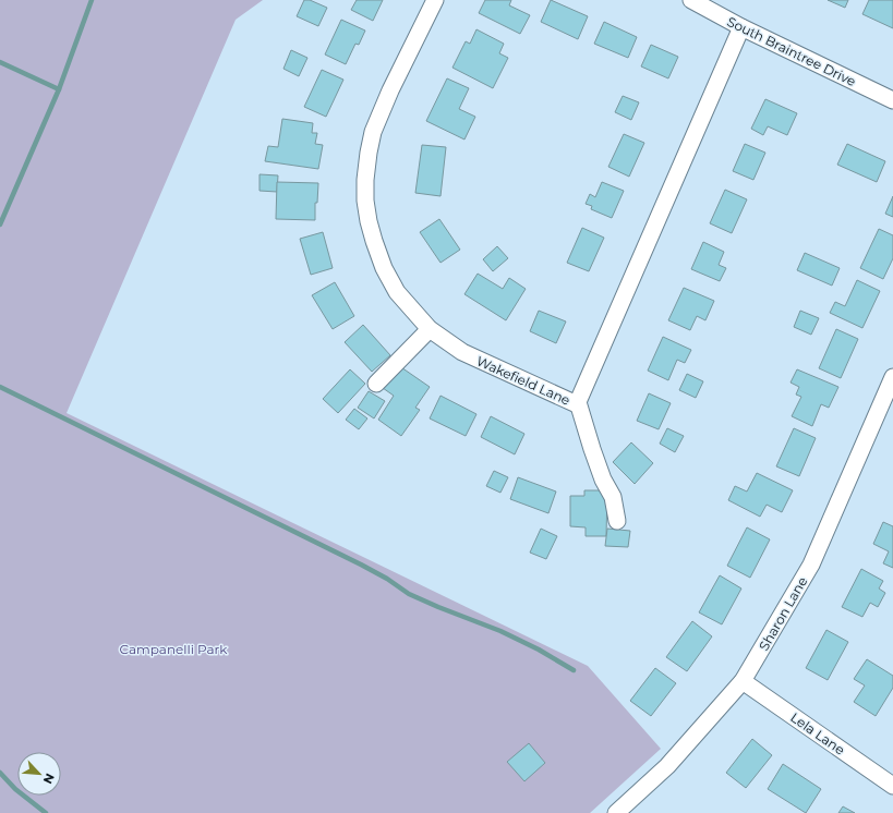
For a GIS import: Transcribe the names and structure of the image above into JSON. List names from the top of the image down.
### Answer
{
  "streets": {
    "street": [
      "South Braintree Drive",
      "Wakefield Lane",
      "Sharon Lane",
      "Lela Lane"
    ]
  },
  "crossings": [
    ["South Braintree Drive", "Wakefield Lane"],
    ["Sharon Lane", "Lela Lane"]
  ],
  "parks": ["Campanelli Park"],
  "north": "bottom right"
}
